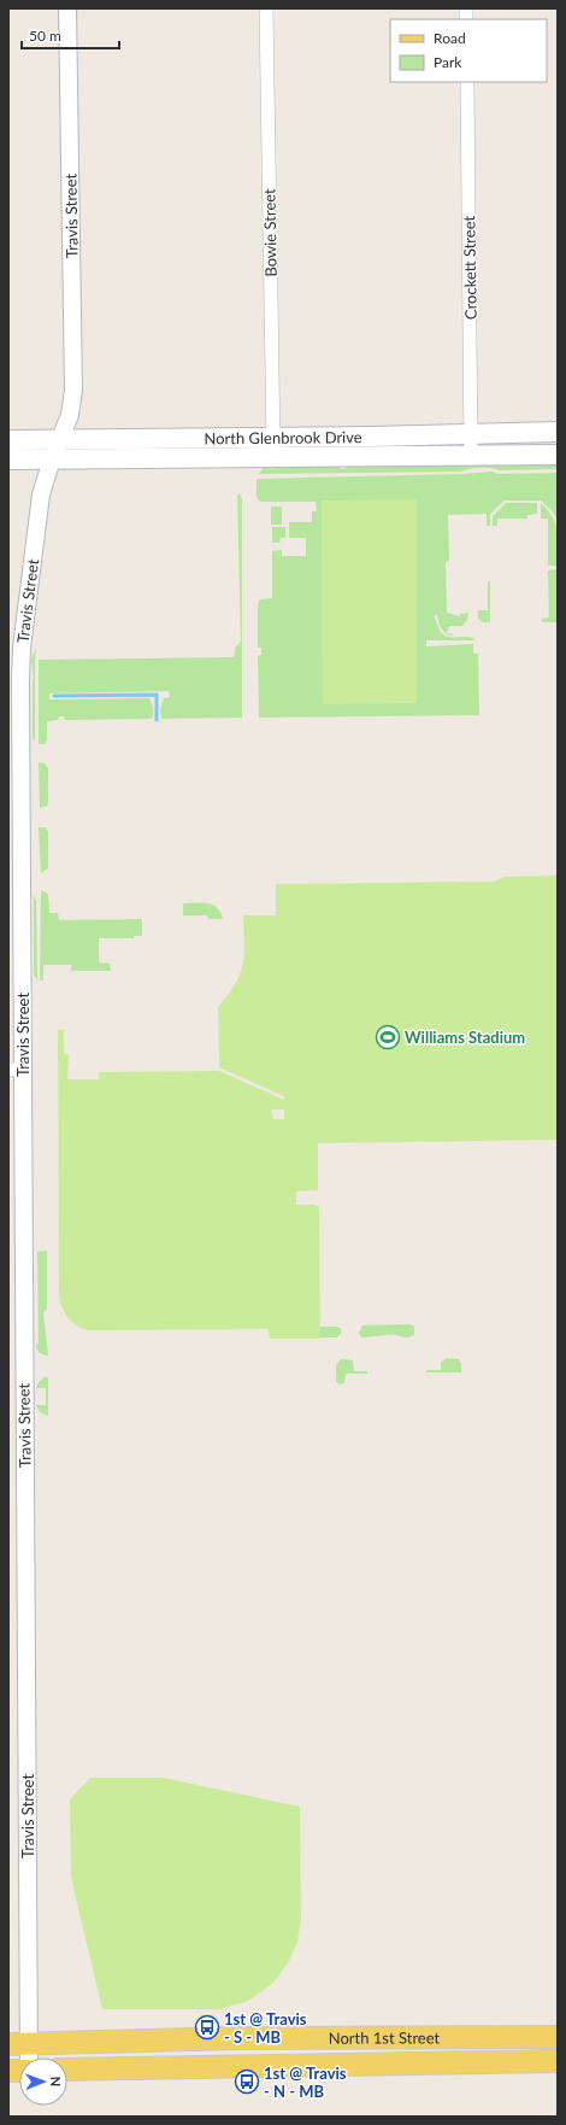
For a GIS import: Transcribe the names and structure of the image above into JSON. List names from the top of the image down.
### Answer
{
  "streets": {
    "main road": ["North Glenbrook Drive", "North 1st Street"],
    "street": ["Travis Street", "Bowie Street", "Crockett Street"]
  },
  "crossings": [
    ["Travis Street", "North Glenbrook Drive"],
    ["Travis Street", "North 1st Street"],
    ["Bowie Street", "North Glenbrook Drive"],
    ["Crockett Street", "North Glenbrook Drive"]
  ],
  "places": {
    "sports": ["Williams Stadium"],
    "bus stop": ["1st @ Travis - S - MB", "1st @ Travis - N - MB"]
  },
  "legend": ["Road", "Park"],
  "scale_bar": "50 m",
  "north": "right"
}
